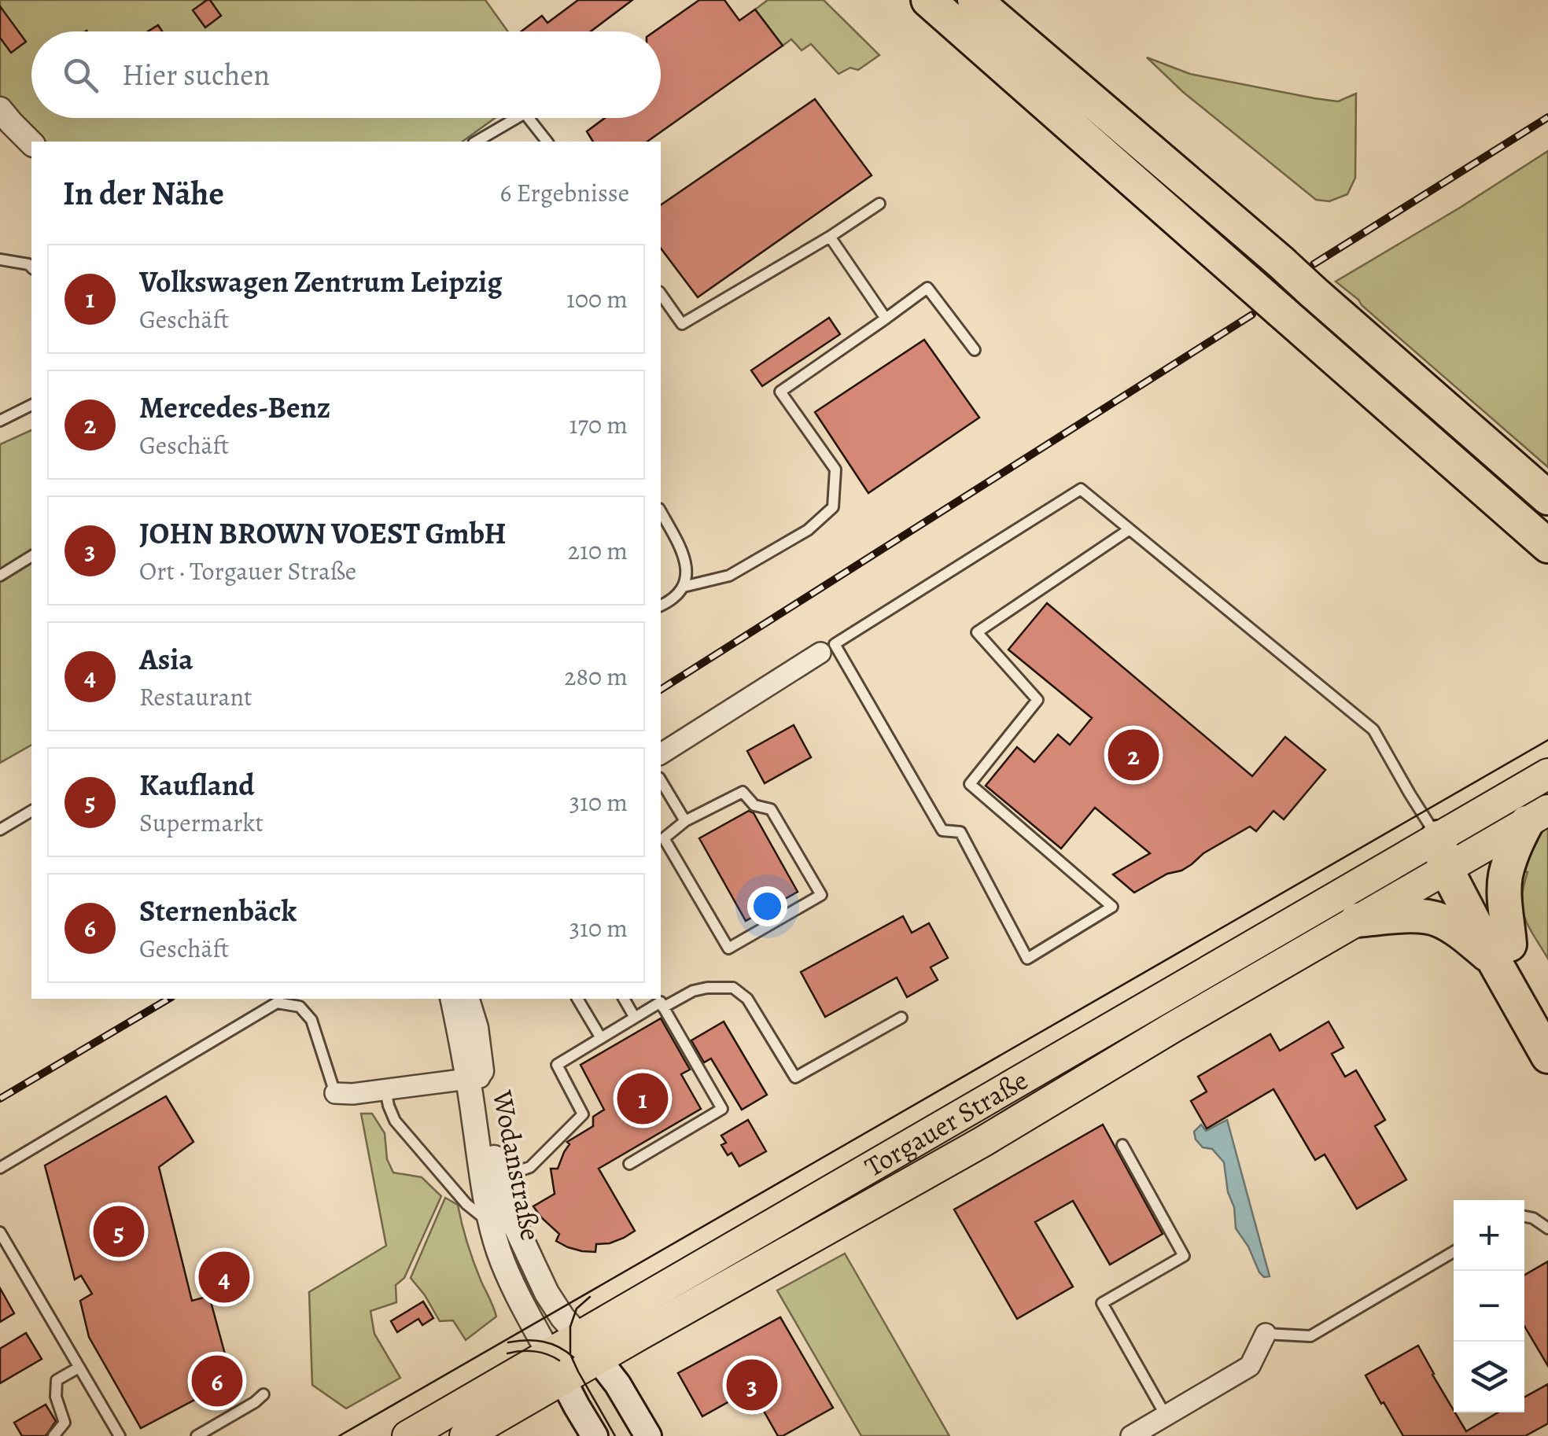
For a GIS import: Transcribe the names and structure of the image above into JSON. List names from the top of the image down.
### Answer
{
  "streets": {
    "main road": ["Torgauer Straße", "Wodanstraße"]
  },
  "crossings": [
    ["Torgauer Straße", "Wodanstraße"]
  ],
  "page": {
    "search": "Hier suchen",
    "heading": ["In der Nähe", "6 Ergebnisse"],
    "list": [
      {
        "mark": "1",
        "name": "Volkswagen Zentrum Leipzig",
        "note": "Geschäft",
        "value": "100 m"
      },
      {
        "mark": "2",
        "name": "Mercedes-Benz",
        "note": "Geschäft",
        "value": "170 m"
      },
      {
        "mark": "3",
        "name": "JOHN BROWN VOEST GmbH",
        "note": "Ort · Torgauer Straße",
        "value": "210 m"
      },
      {
        "mark": "4",
        "name": "Asia",
        "note": "Restaurant",
        "value": "280 m"
      },
      {
        "mark": "5",
        "name": "Kaufland",
        "note": "Supermarkt",
        "value": "310 m"
      },
      {
        "mark": "6",
        "name": "Sternenbäck",
        "note": "Geschäft",
        "value": "310 m"
      }
    ],
    "pins": [
      "2",
      "1",
      "5",
      "4",
      "6",
      "3"
    ],
    "map_buttons": ["+", "−"]
  }
}
